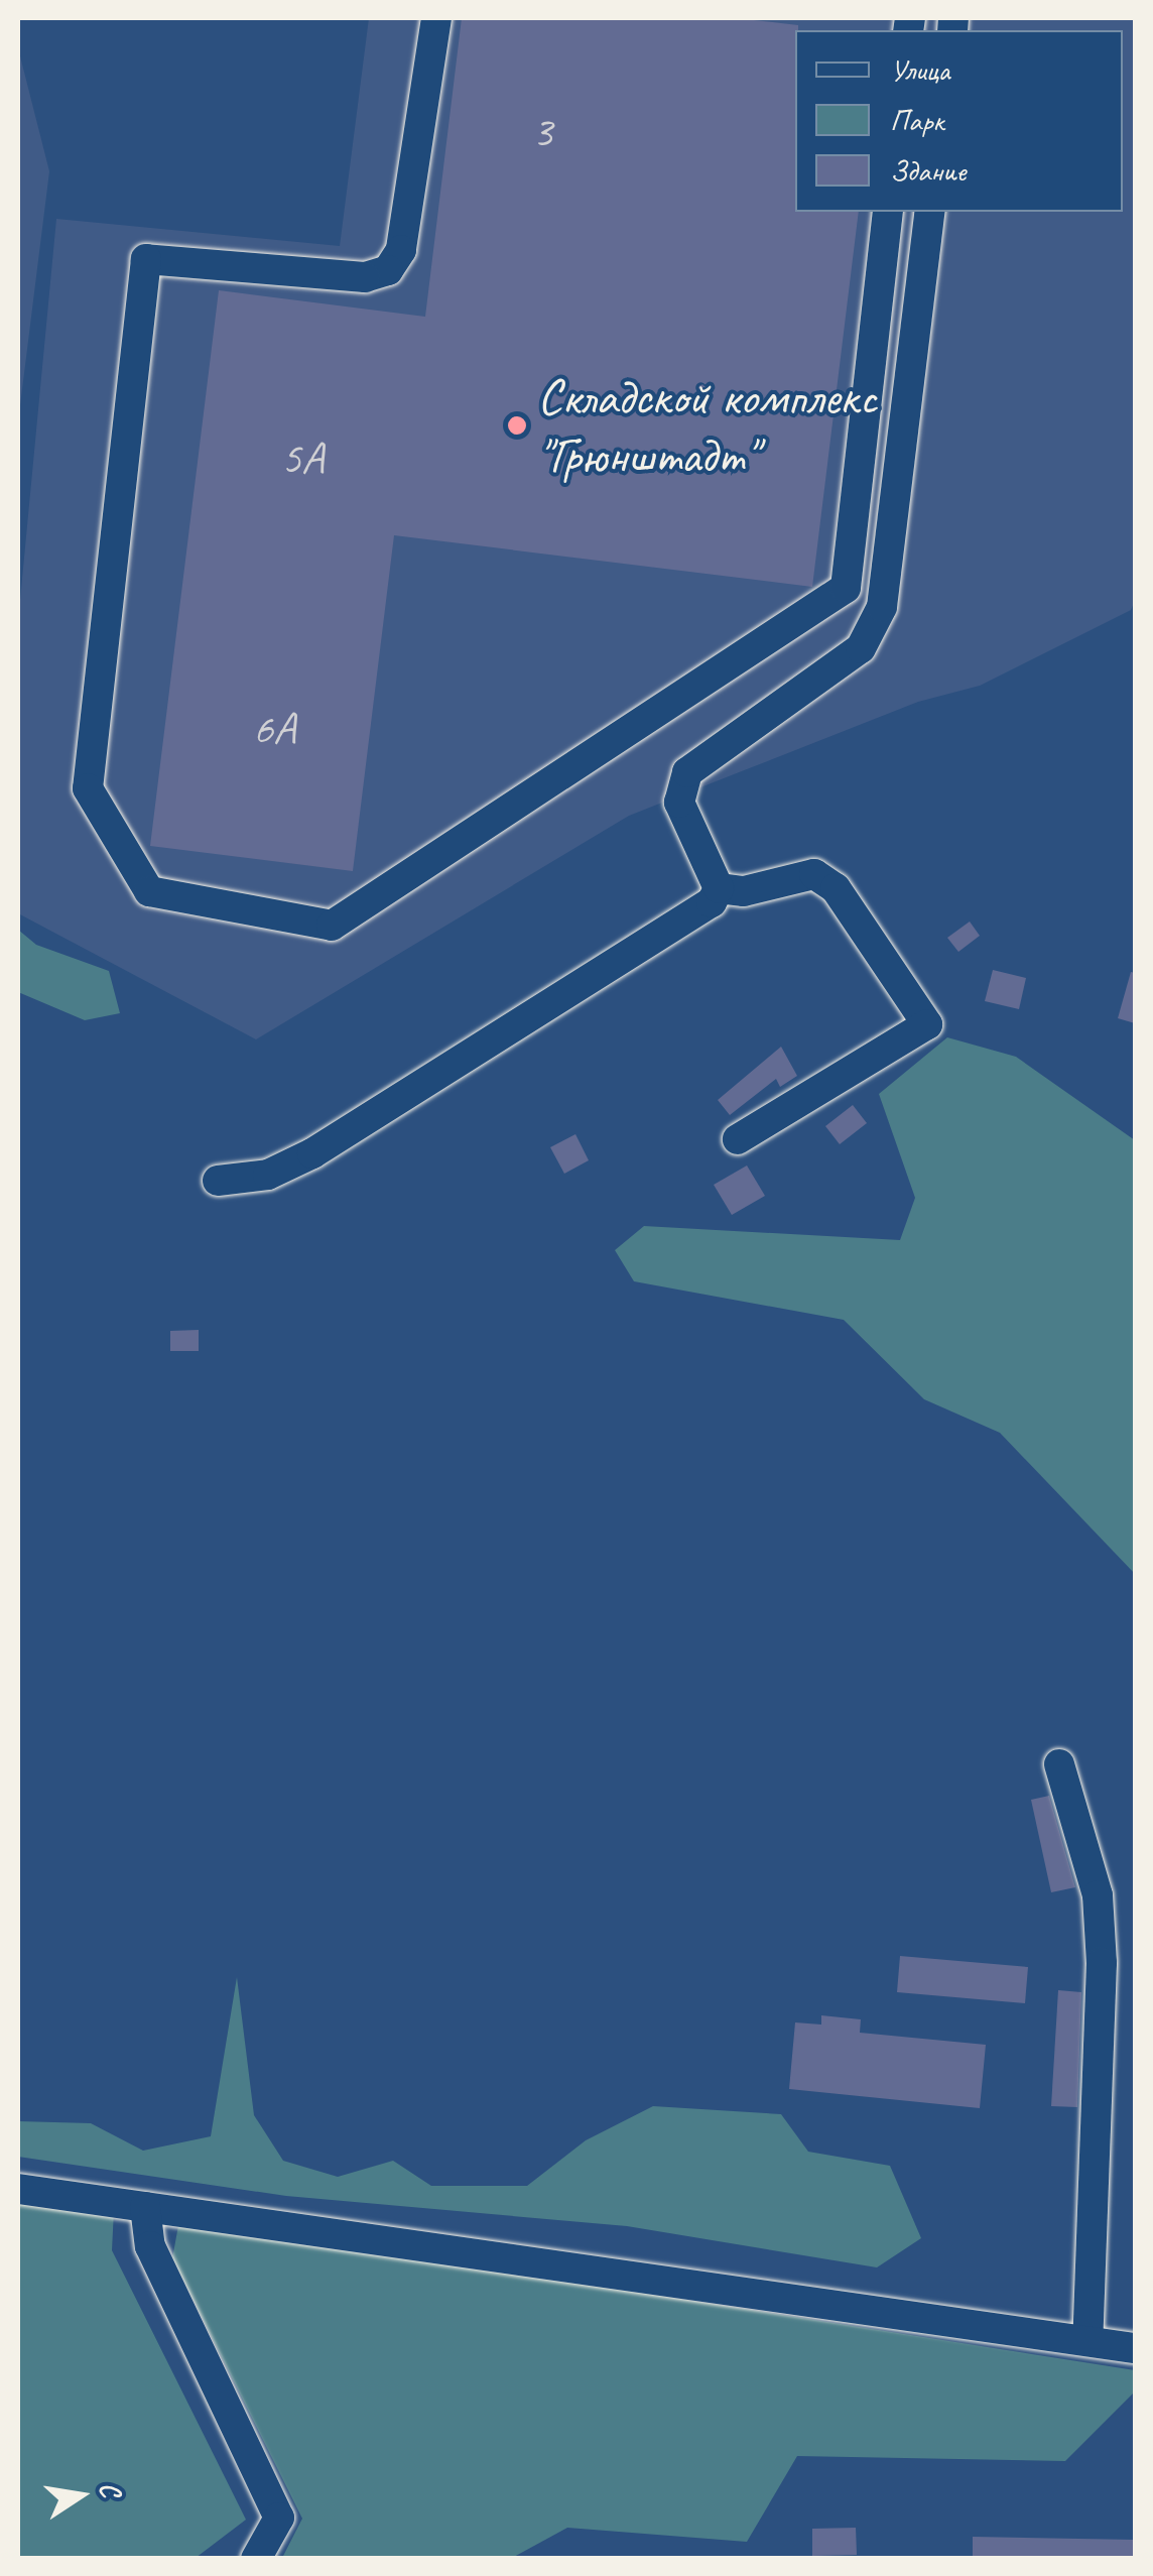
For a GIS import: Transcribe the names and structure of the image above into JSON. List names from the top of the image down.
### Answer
{
  "places": ["Складской комплекс \"Грюнштадт\""],
  "house_numbers": ["3", "5А", "6А"],
  "legend": ["Улица", "Парк", "Здание"],
  "north": "right"
}
